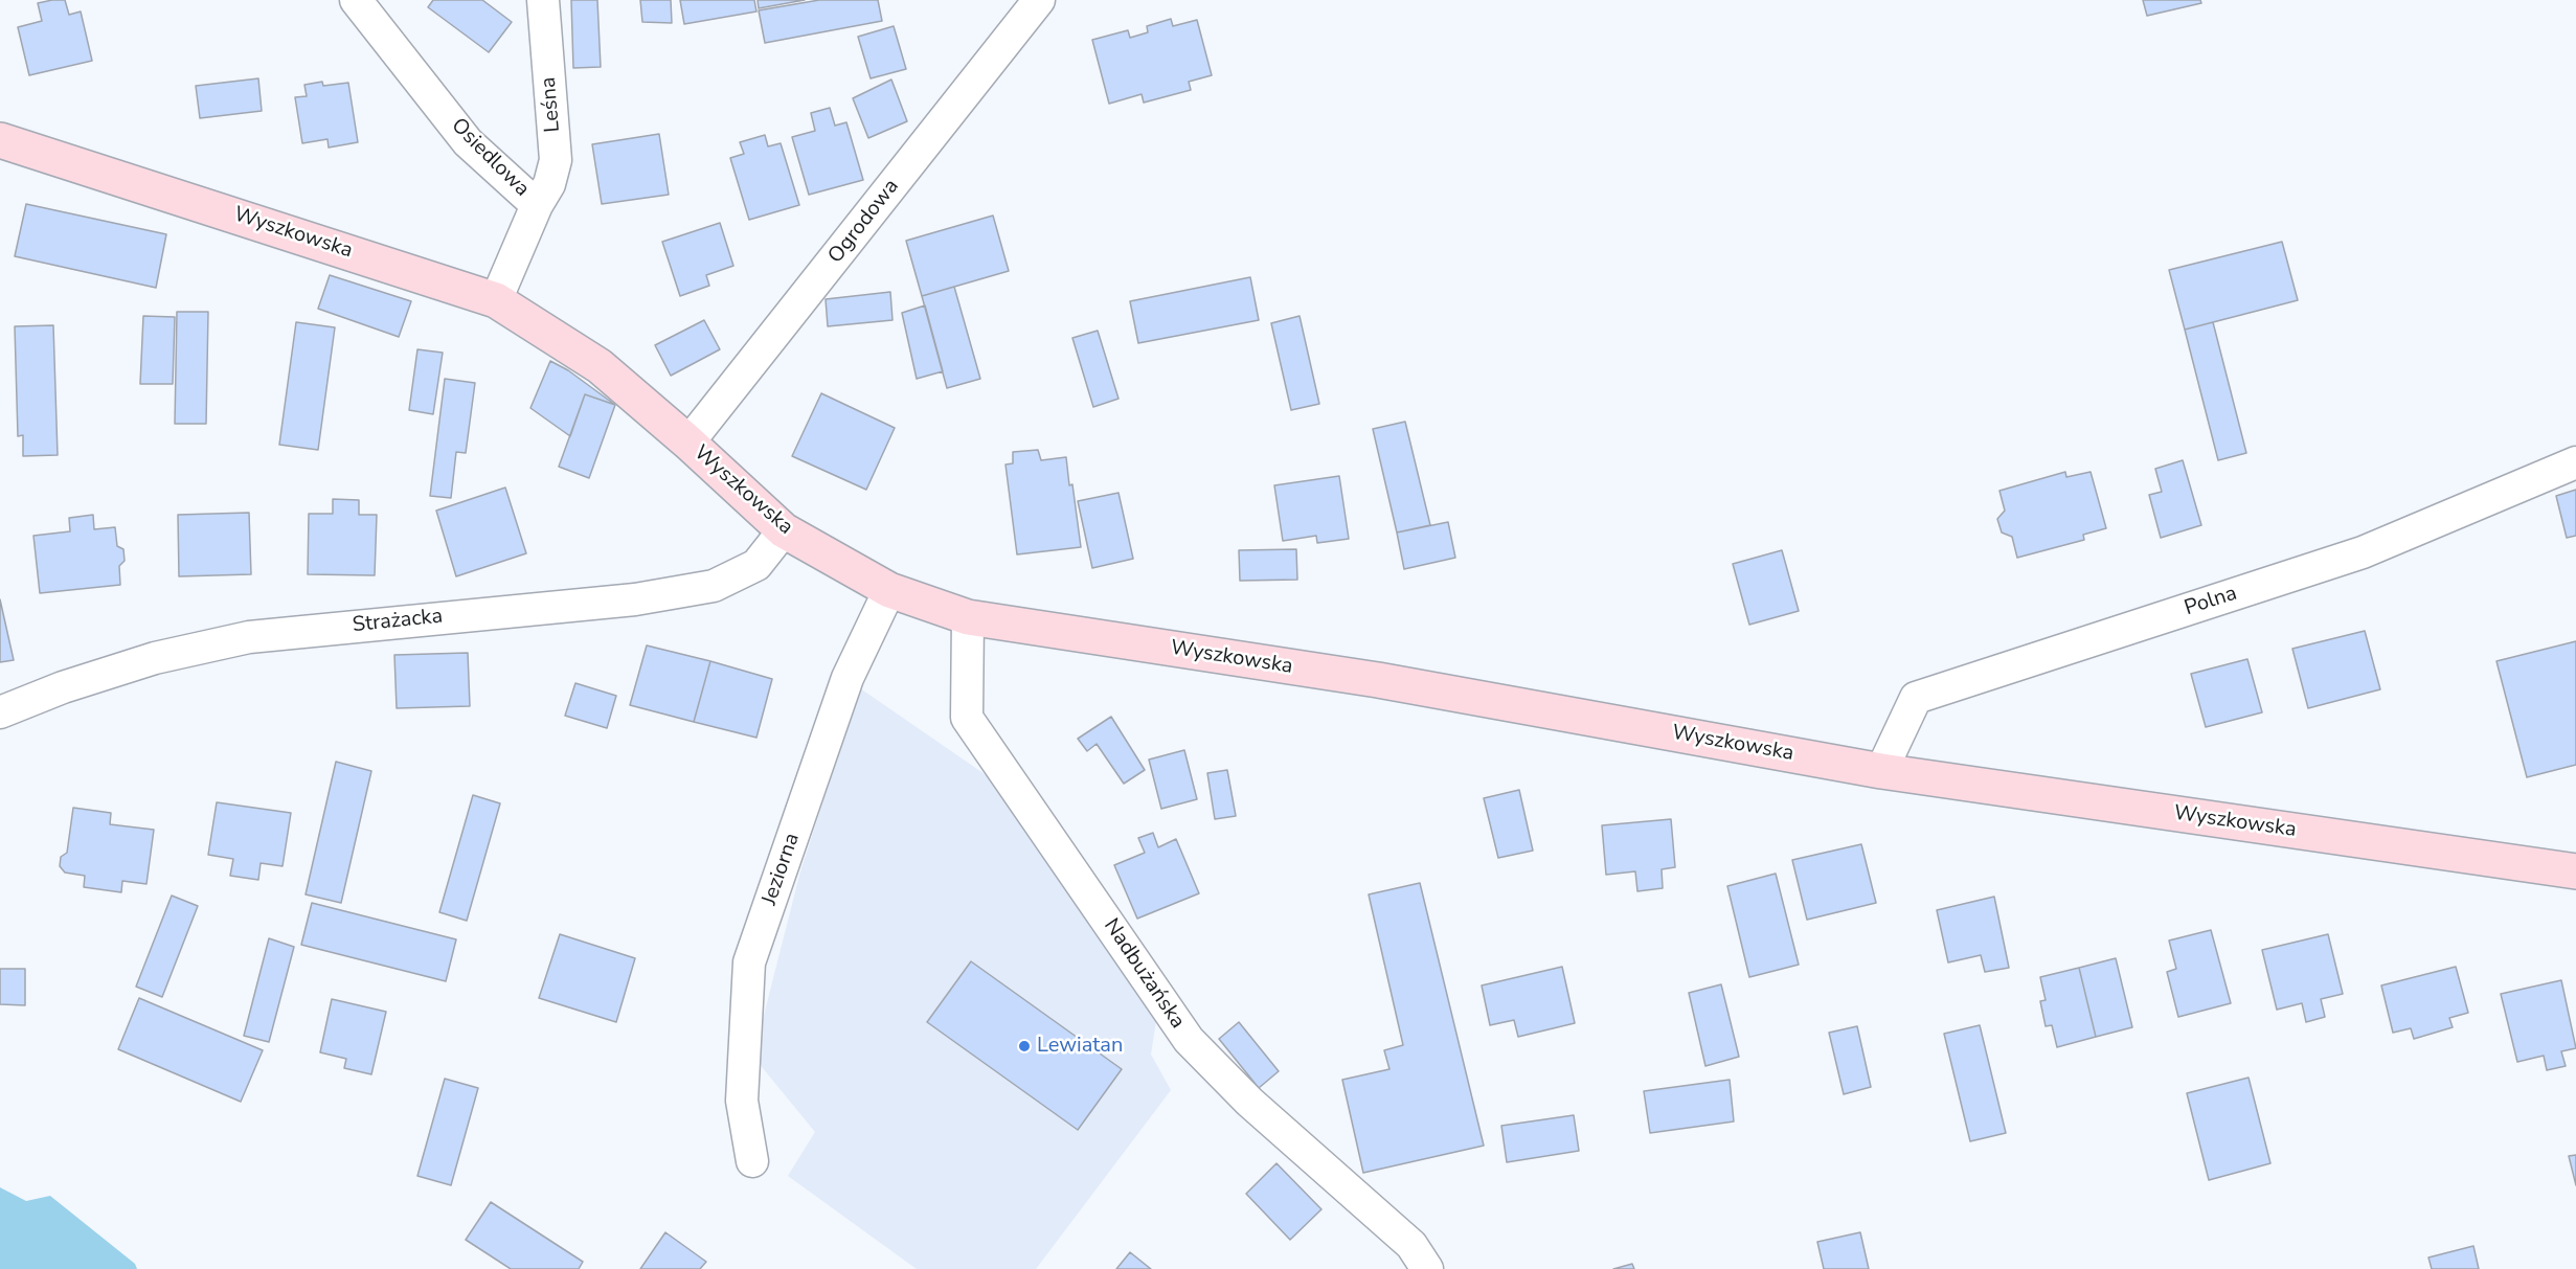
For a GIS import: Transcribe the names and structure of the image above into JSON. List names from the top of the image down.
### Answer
{
  "streets": {
    "street": [
      "Leśna",
      "Osiedlowa",
      "Ogrodowa",
      "Wyszkowska",
      "Polna",
      "Strażacka",
      "Jeziorna",
      "Nadbużańska"
    ]
  },
  "crossings": [
    ["Leśna", "Osiedlowa"],
    ["Osiedlowa", "Wyszkowska"],
    ["Ogrodowa", "Wyszkowska"],
    ["Wyszkowska", "Polna"],
    ["Wyszkowska", "Strażacka"],
    ["Wyszkowska", "Jeziorna"],
    ["Wyszkowska", "Nadbużańska"]
  ],
  "places": ["Lewiatan"]
}
